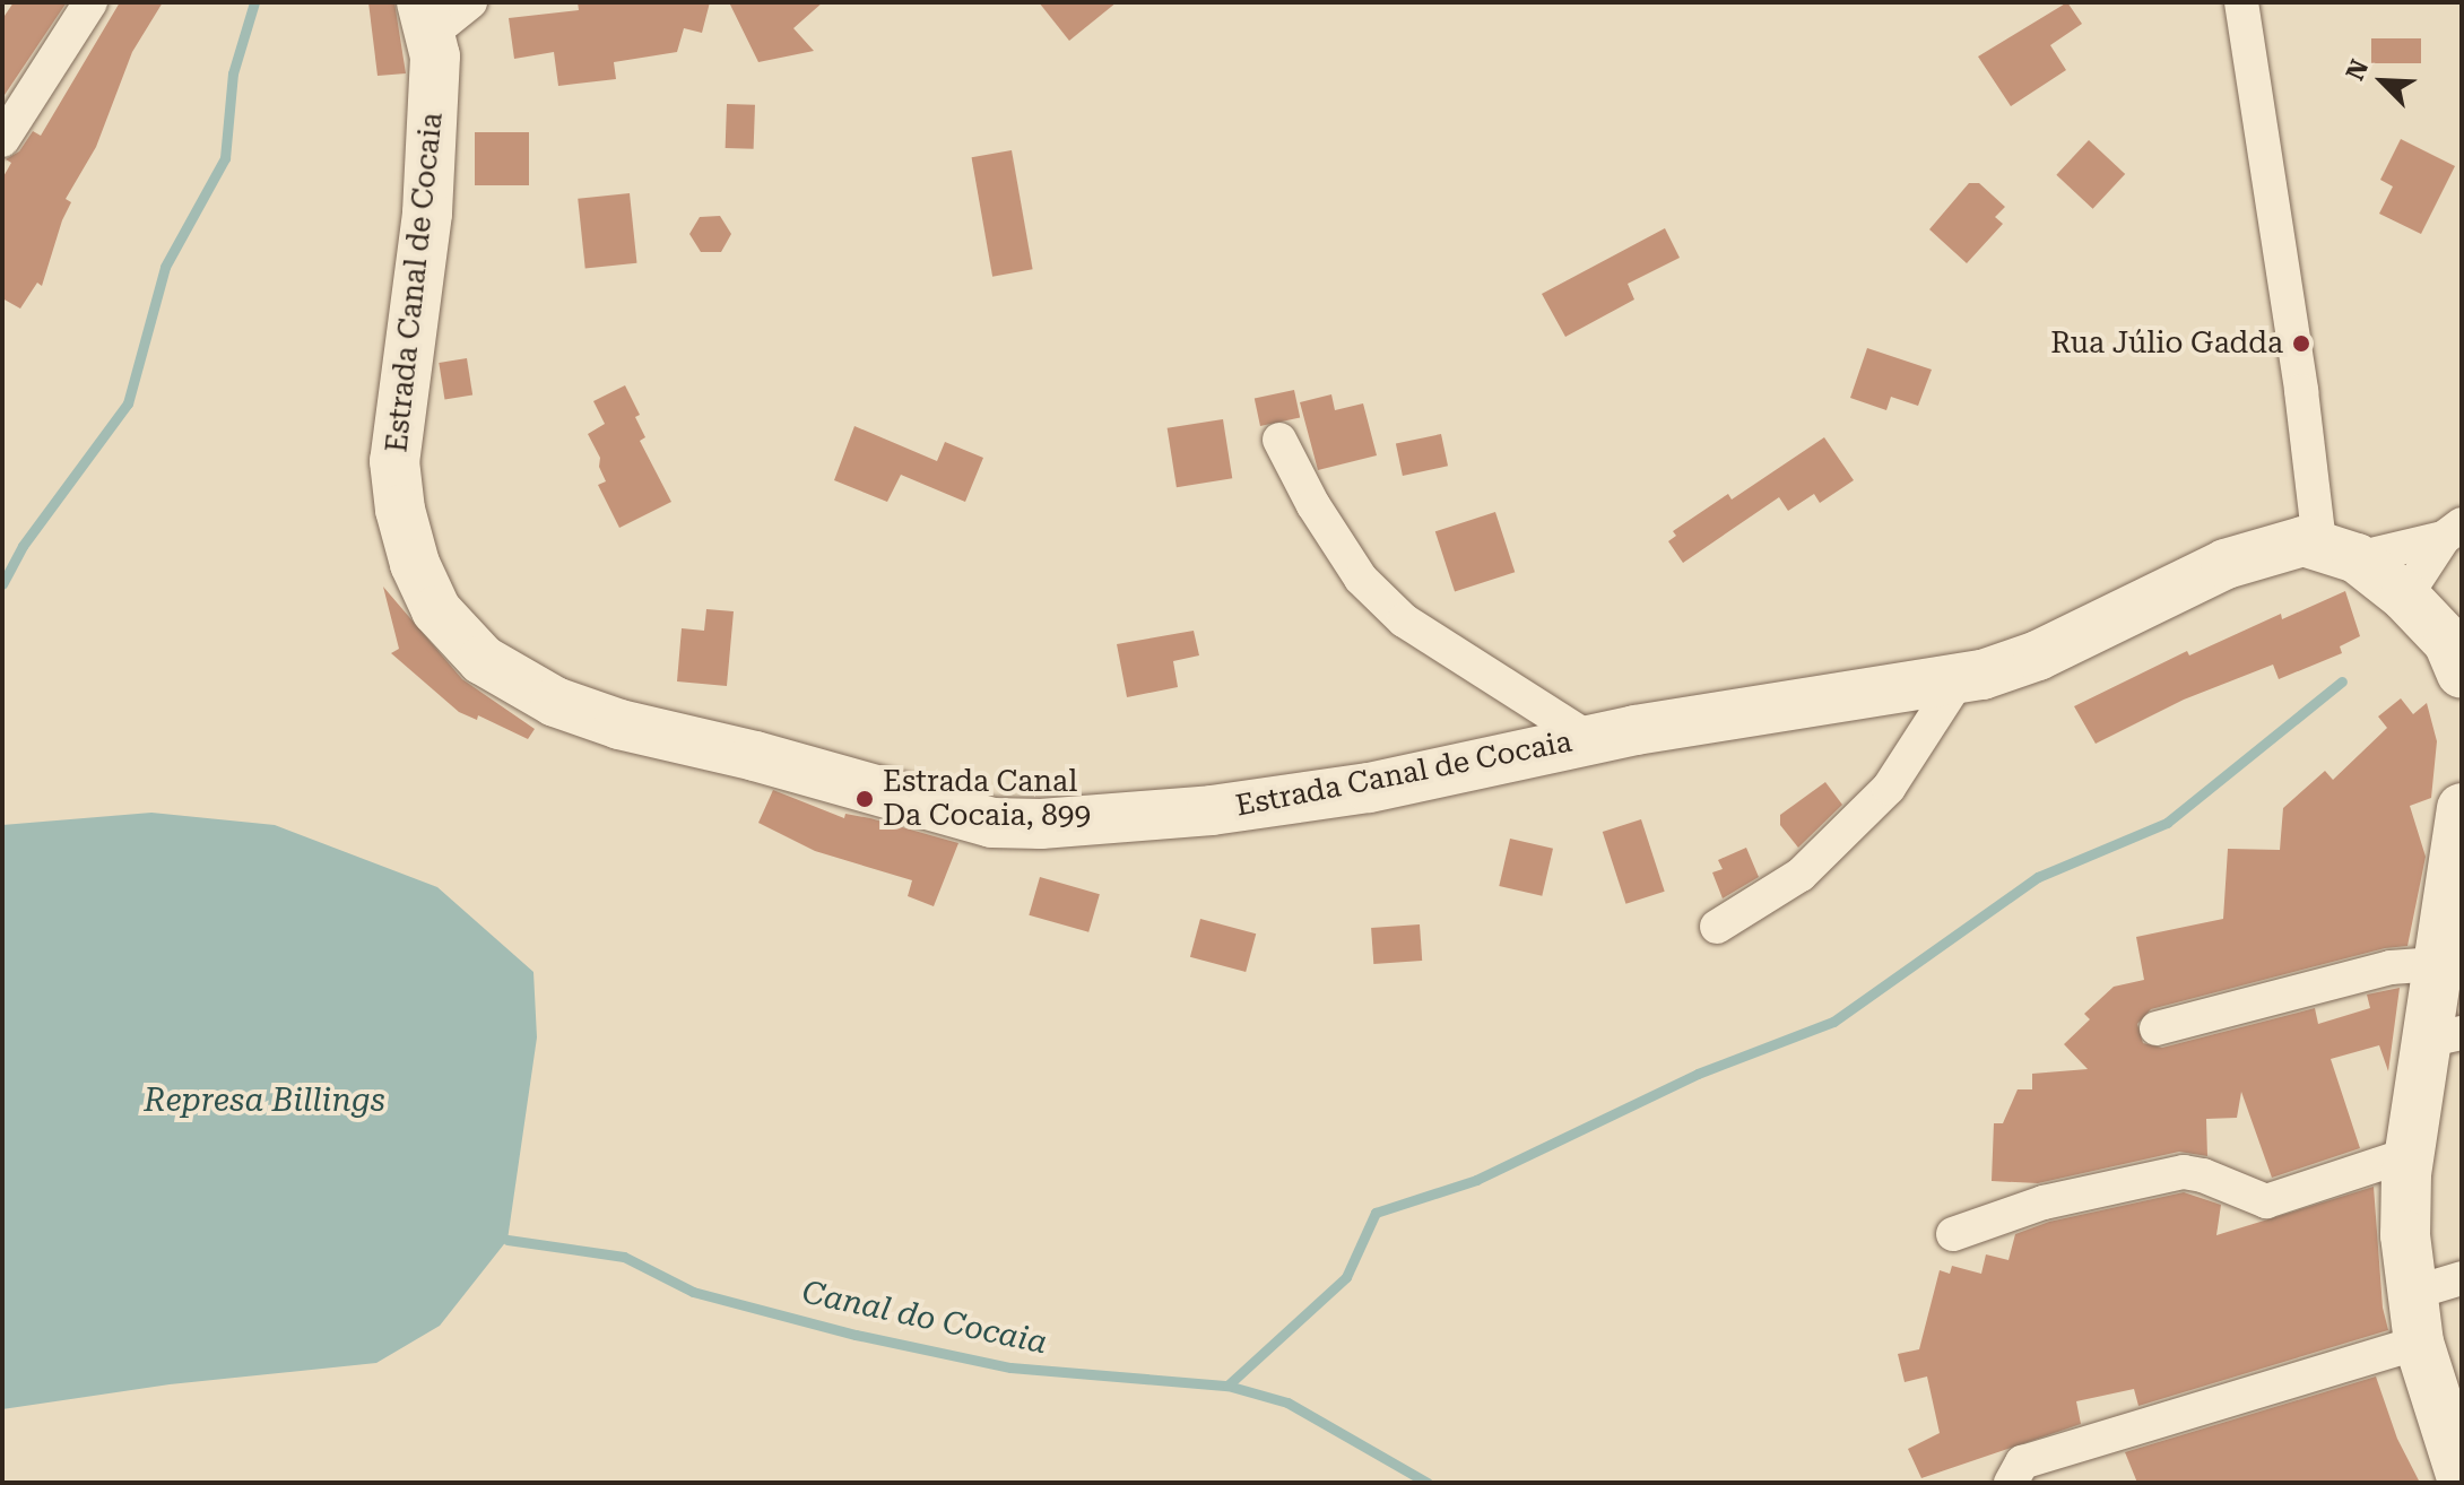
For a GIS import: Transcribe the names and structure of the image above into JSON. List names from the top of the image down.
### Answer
{
  "streets": {
    "main road": ["Estrada Canal de Cocaia"]
  },
  "water": ["Represa Billings", "Canal do Cocaia"],
  "places": ["Rua Júlio Gadda", "Estrada Canal Da Cocaia, 899"],
  "north": "top left"
}
